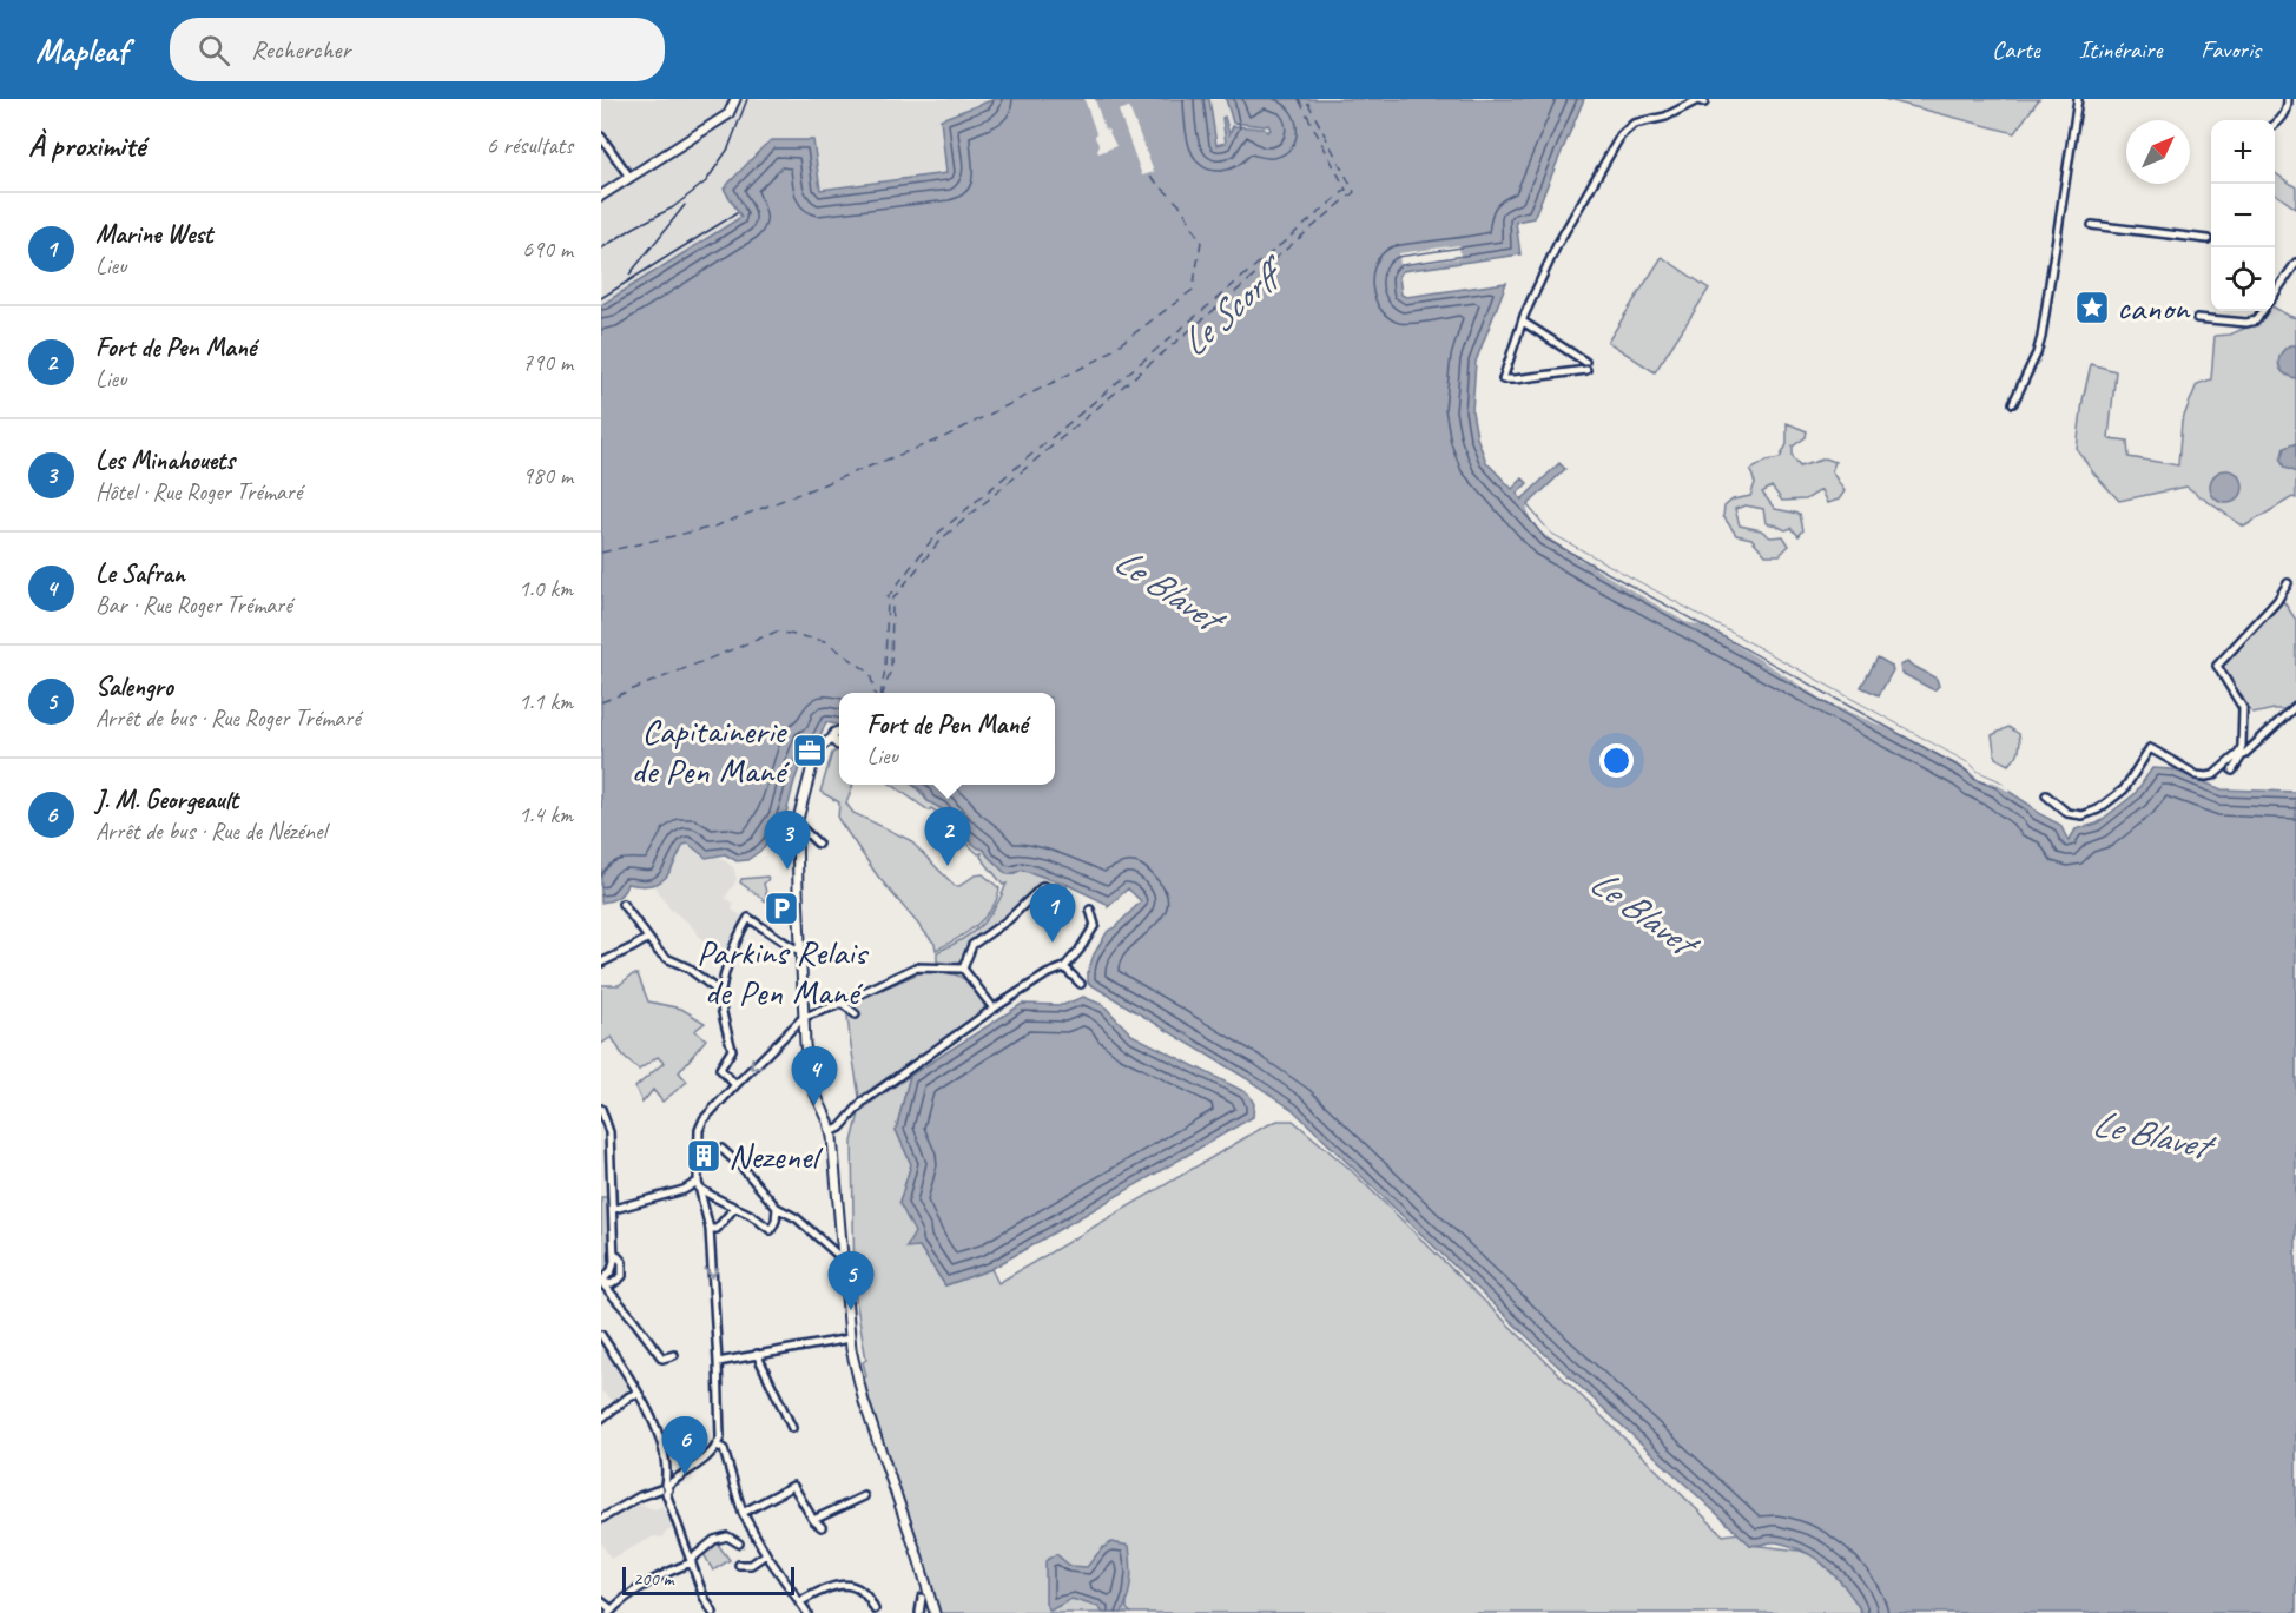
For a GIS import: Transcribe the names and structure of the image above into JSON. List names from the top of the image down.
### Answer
{
  "water": ["Le Scorff", "Le Blavet"],
  "places": {
    "place": ["canon"],
    "office": ["Capitainerie de Pen Mané"],
    "parking": ["Parkins Relais de Pen Mané"],
    "building": ["Nezenel"]
  },
  "scale_bar": "200 m",
  "north": "top right",
  "page": {
    "header": "Mapleaf",
    "search": "Rechercher",
    "nav": ["Carte", "Itinéraire", "Favoris"],
    "heading": ["À proximité", "6 résultats"],
    "map_buttons": ["+", "−"],
    "list": [
      {
        "mark": "1",
        "name": "Marine West",
        "note": "Lieu",
        "value": "690 m"
      },
      {
        "mark": "2",
        "name": "Fort de Pen Mané",
        "note": "Lieu",
        "value": "790 m"
      },
      {
        "mark": "3",
        "name": "Les Minahouets",
        "note": "Hôtel · Rue Roger Trémaré",
        "value": "980 m"
      },
      {
        "mark": "4",
        "name": "Le Safran",
        "note": "Bar · Rue Roger Trémaré",
        "value": "1.0 km"
      },
      {
        "mark": "5",
        "name": "Salengro",
        "note": "Arrêt de bus · Rue Roger Trémaré",
        "value": "1.1 km"
      },
      {
        "mark": "6",
        "name": "J. M. Georgeault",
        "note": "Arrêt de bus · Rue de Nézénel",
        "value": "1.4 km"
      }
    ],
    "popup": ["Fort de Pen Mané", "Lieu"],
    "pins": [
      "2",
      "3",
      "1",
      "4",
      "5",
      "6"
    ],
    "scale": "200 m"
  }
}
